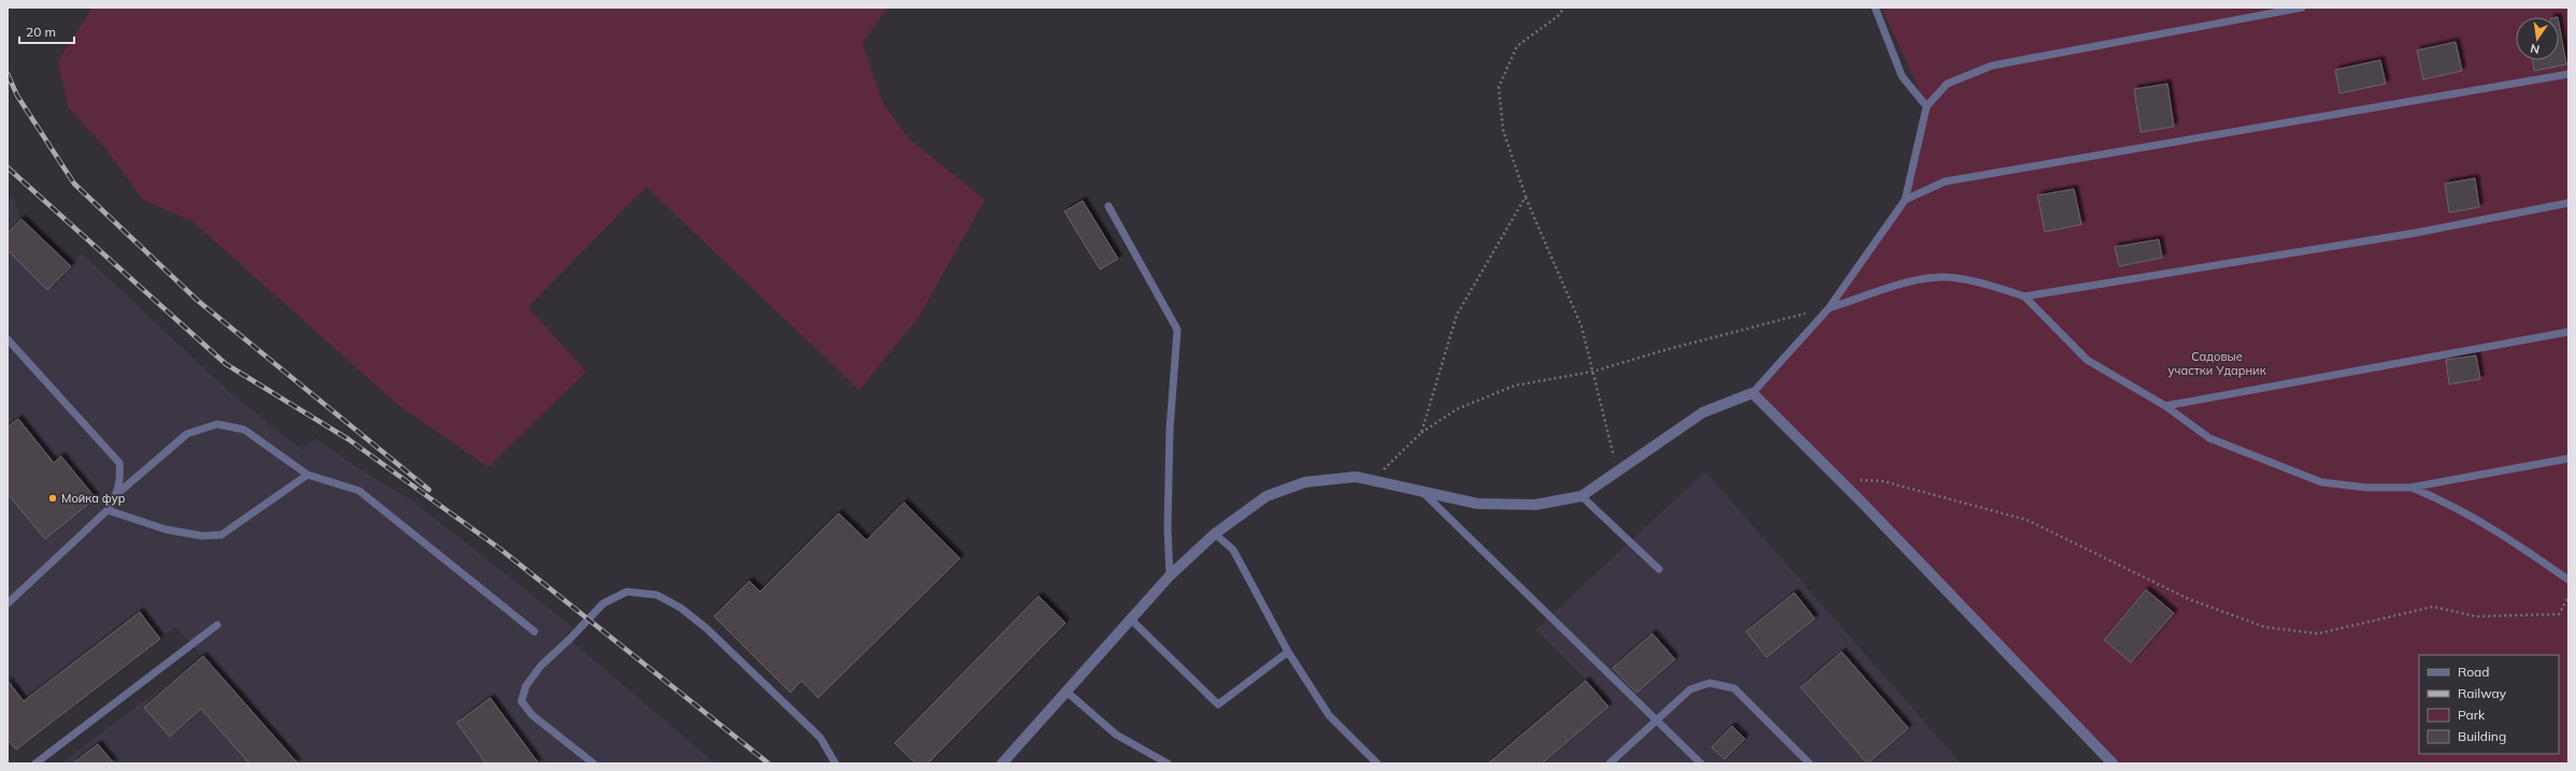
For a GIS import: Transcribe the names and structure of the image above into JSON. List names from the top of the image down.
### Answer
{
  "parks": ["Садовые участки Ударник"],
  "places": ["Мойка фур"],
  "legend": [
    "Road",
    "Railway",
    "Park",
    "Building"
  ],
  "scale_bar": "20 m",
  "north": "bottom"
}
